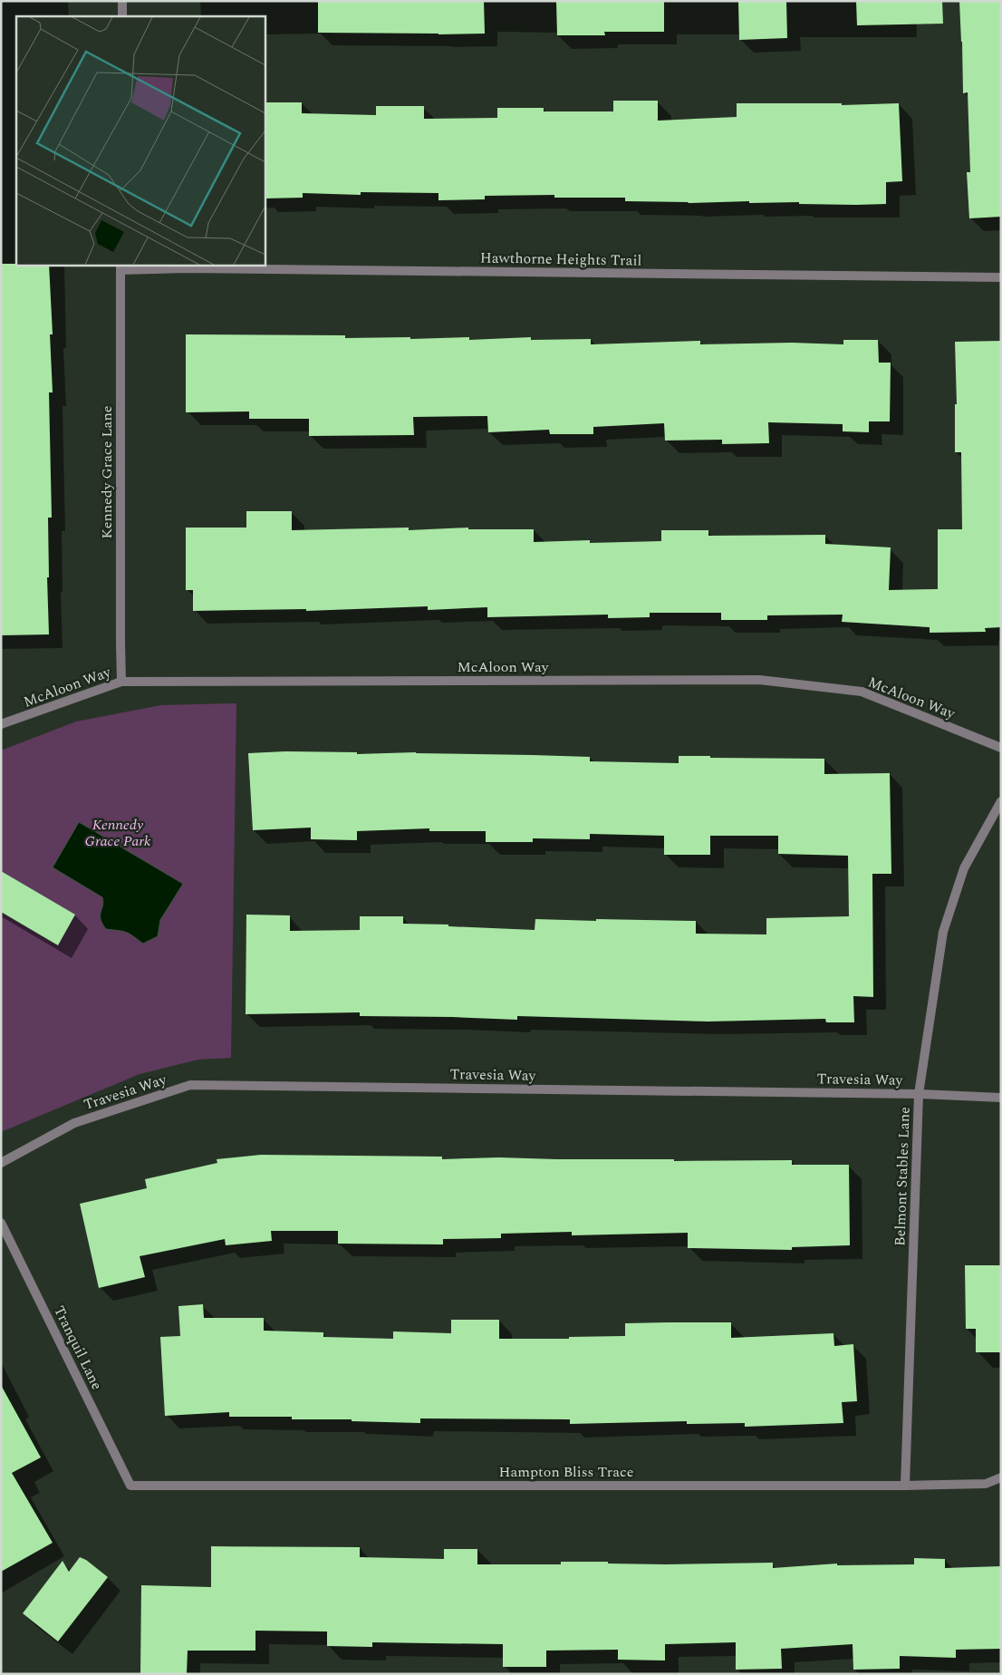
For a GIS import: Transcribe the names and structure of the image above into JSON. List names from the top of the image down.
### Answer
{
  "streets": {
    "street": [
      "Hawthorne Heights Trail",
      "Kennedy Grace Lane",
      "McAloon Way",
      "Travesia Way",
      "Belmont Stables Lane",
      "Tranquil Lane",
      "Hampton Bliss Trace"
    ]
  },
  "crossings": [
    ["Hawthorne Heights Trail", "Kennedy Grace Lane"],
    ["Kennedy Grace Lane", "McAloon Way"],
    ["Travesia Way", "Belmont Stables Lane"],
    ["Belmont Stables Lane", "Hampton Bliss Trace"],
    ["Tranquil Lane", "Hampton Bliss Trace"]
  ],
  "parks": ["Kennedy Grace Park"]
}
